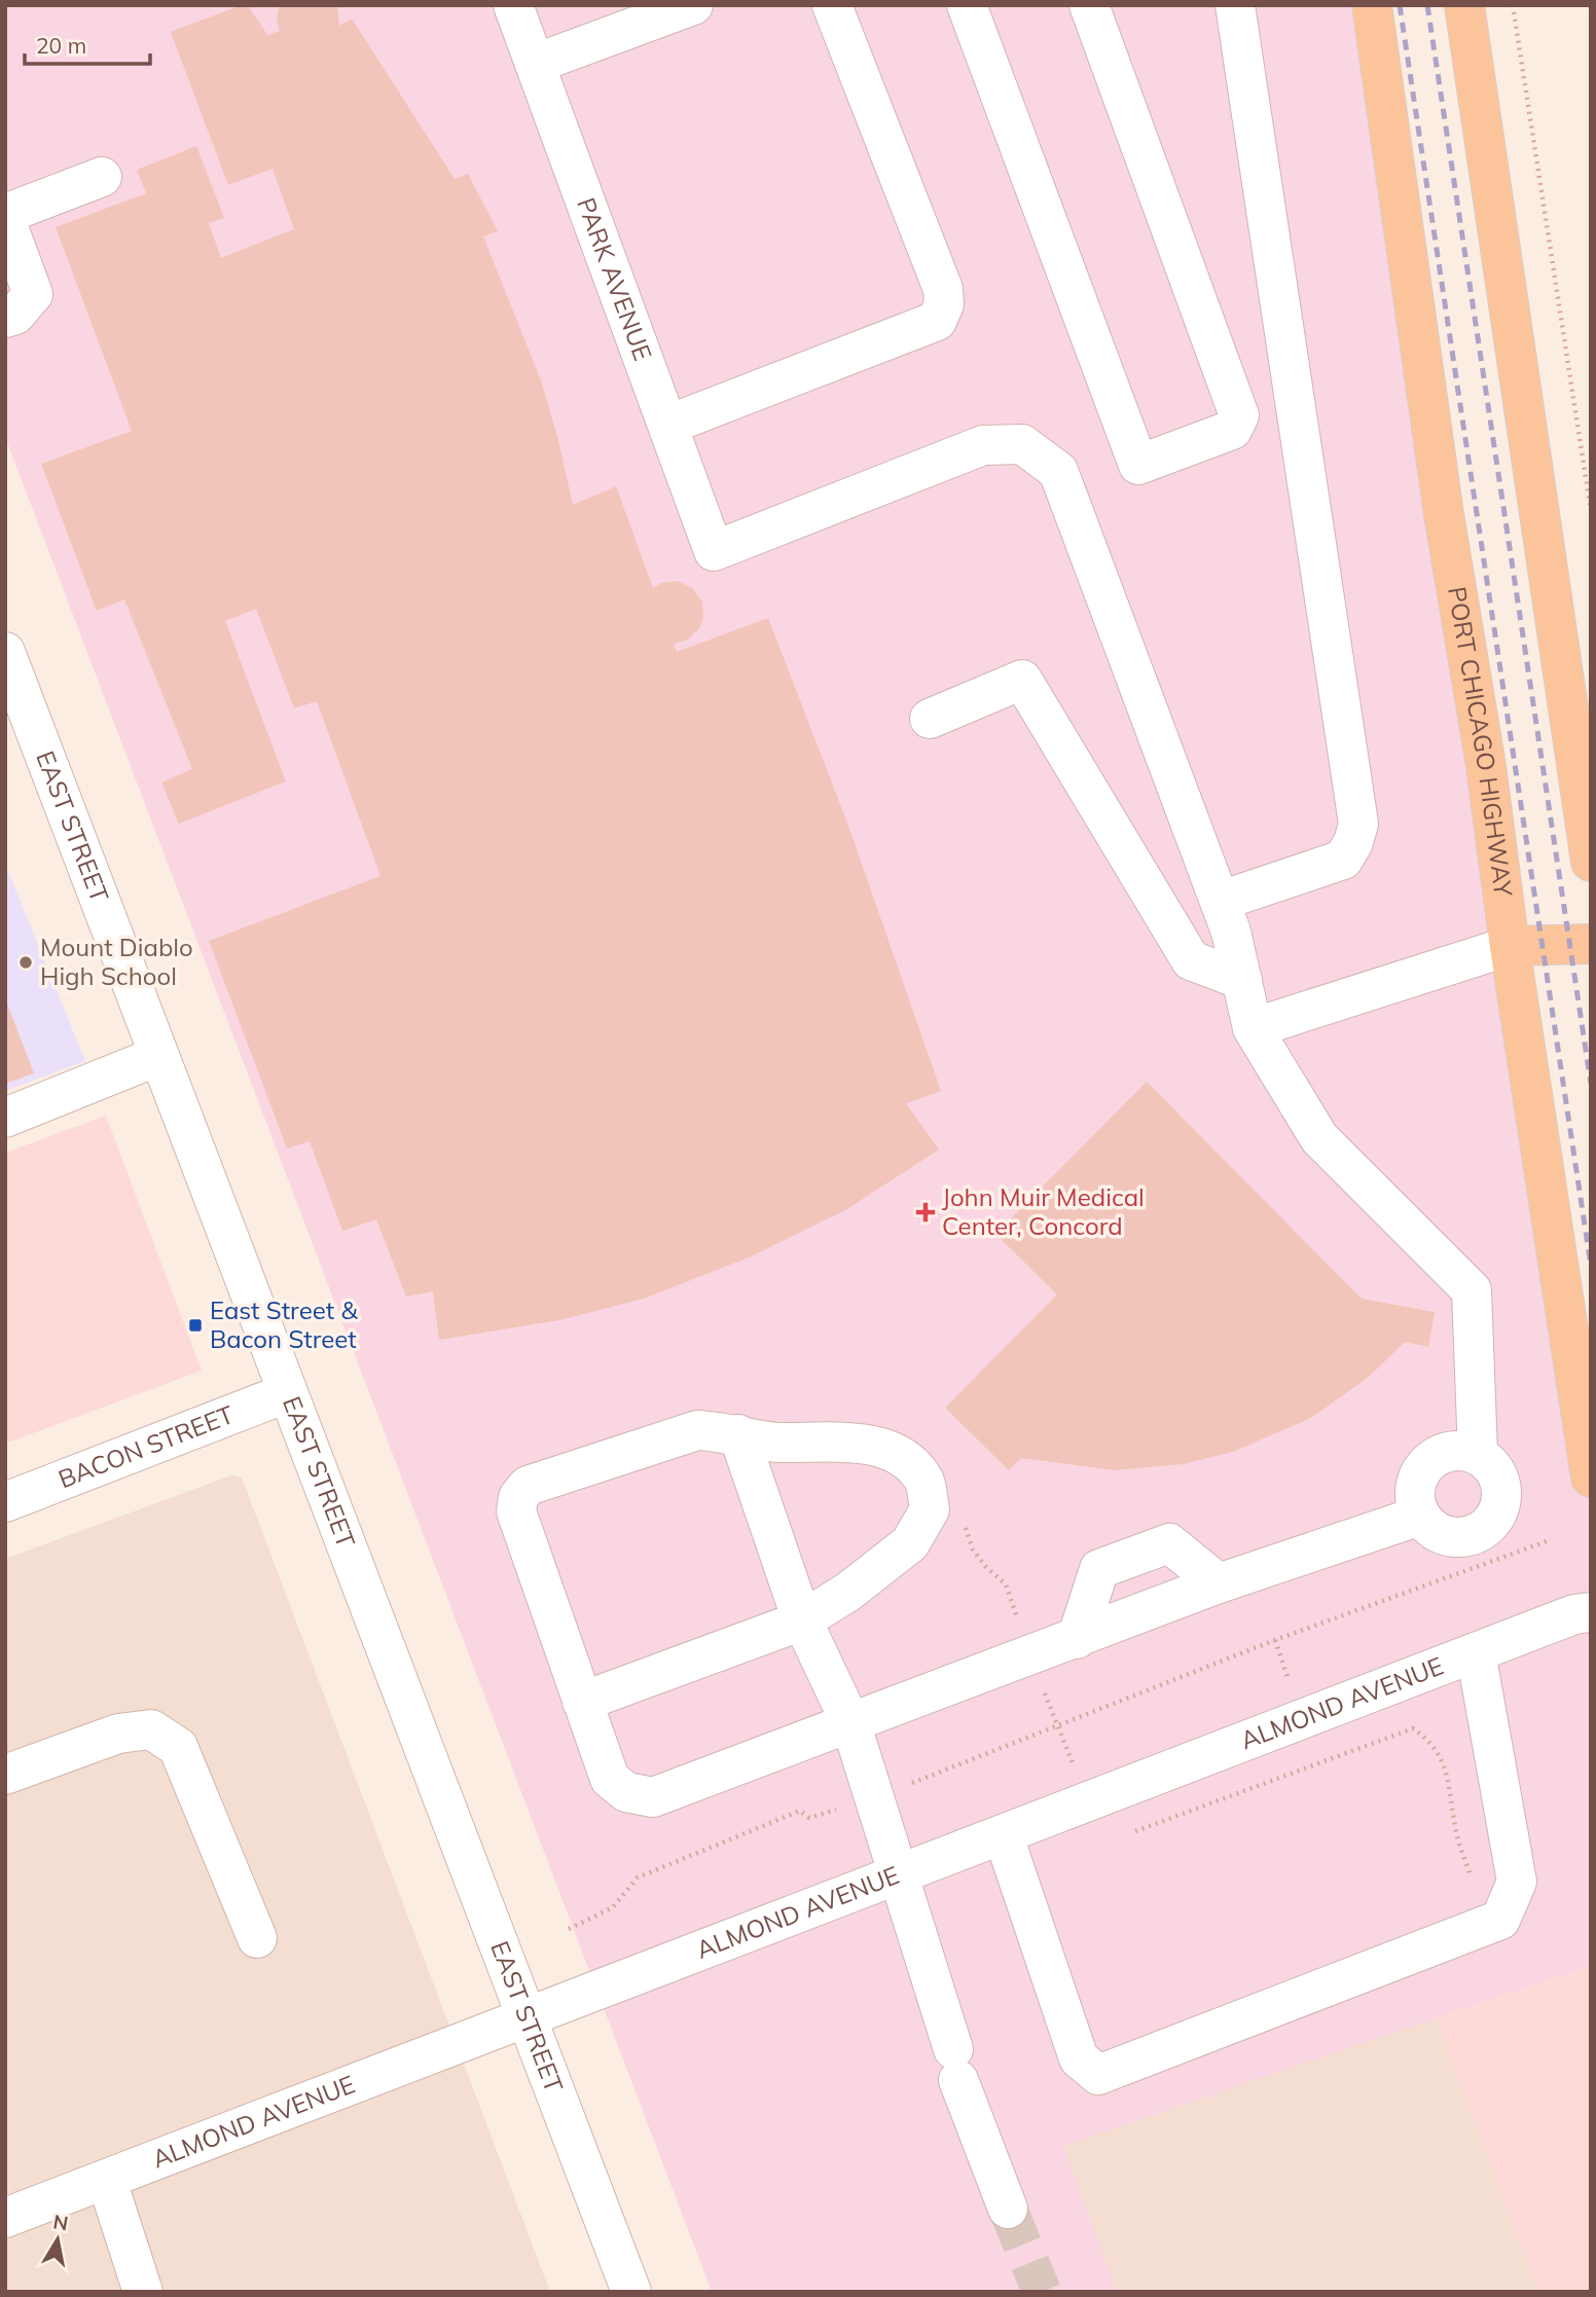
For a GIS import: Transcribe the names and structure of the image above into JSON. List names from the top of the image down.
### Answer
{
  "streets": {
    "main road": ["PORT CHICAGO HIGHWAY"],
    "street": [
      "PARK AVENUE",
      "EAST STREET",
      "BACON STREET",
      "ALMOND AVENUE"
    ]
  },
  "crossings": [
    ["EAST STREET", "BACON STREET"],
    ["EAST STREET", "ALMOND AVENUE"]
  ],
  "places": {
    "other": ["Mount Diablo High School"],
    "health": ["John Muir Medical Center, Concord"],
    "transit": ["East Street & Bacon Street"]
  },
  "scale_bar": "20 m",
  "north": "top"
}
